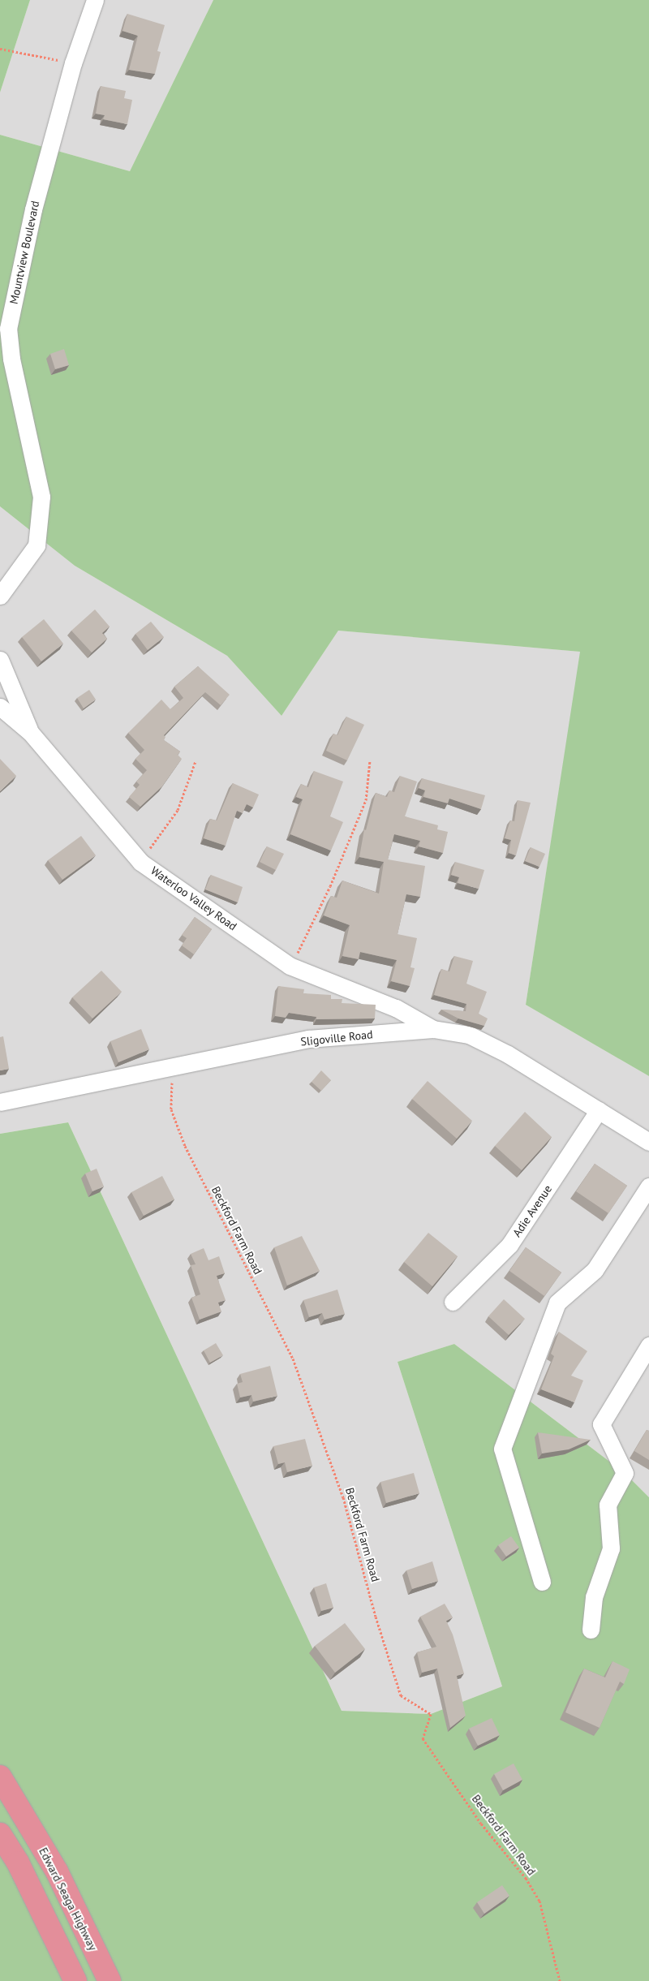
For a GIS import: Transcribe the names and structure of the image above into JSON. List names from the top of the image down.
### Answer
{
  "streets": {
    "highway": ["Edward Seaga Highway"],
    "street": [
      "Mountview Boulevard",
      "Waterloo Valley Road",
      "Sligoville Road",
      "Adie Avenue"
    ],
    "path": ["Beckford Farm Road"]
  },
  "crossings": [
    ["Waterloo Valley Road", "Sligoville Road"],
    ["Sligoville Road", "Adie Avenue"],
    ["Sligoville Road", "Beckford Farm Road"]
  ]
}
